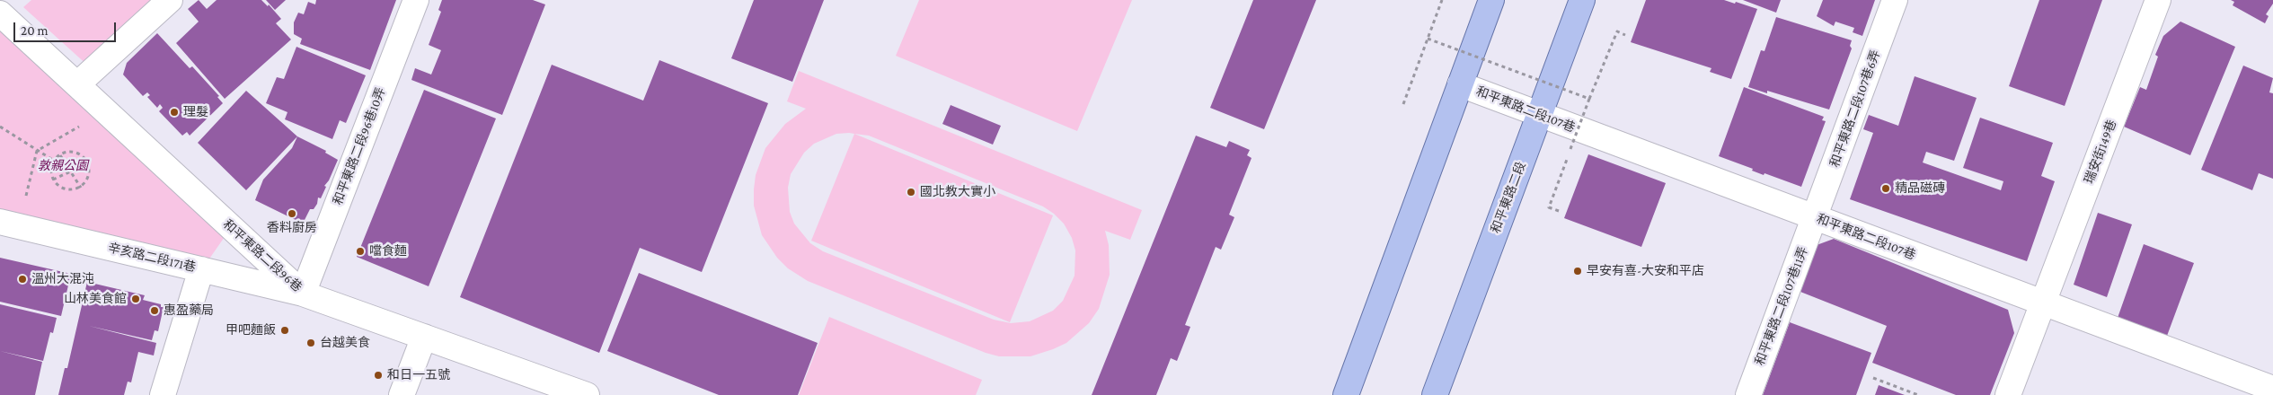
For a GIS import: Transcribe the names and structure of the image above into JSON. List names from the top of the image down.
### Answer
{
  "streets": {
    "main road": ["和平東路二段"],
    "street": [
      "和平東路二段107巷6弄",
      "和平東路二段107巷",
      "和平東路二段96巷10弄",
      "瑞安街149巷",
      "和平東路二段96巷",
      "辛亥路二段171巷",
      "和平東路二段107巷11弄"
    ]
  },
  "crossings": [
    ["和平東路二段107巷6弄", "和平東路二段107巷"],
    ["和平東路二段107巷6弄", "和平東路二段107巷11弄"],
    ["和平東路二段107巷", "瑞安街149巷"],
    ["和平東路二段107巷", "和平東路二段"],
    ["和平東路二段107巷", "和平東路二段107巷11弄"],
    ["和平東路二段96巷10弄", "和平東路二段96巷"],
    ["和平東路二段96巷10弄", "辛亥路二段171巷"],
    ["和平東路二段96巷", "辛亥路二段171巷"]
  ],
  "parks": ["敦親公園"],
  "places": [
    "理髮",
    "精品磁磚",
    "國北教大實小",
    "香料廚房",
    "噹食麵",
    "早安有喜-大安和平店",
    "溫州大混沌",
    "山林美食館",
    "惠盈藥局",
    "甲吧麵飯",
    "台越美食",
    "和日一五號"
  ],
  "scale_bar": "20 m"
}
